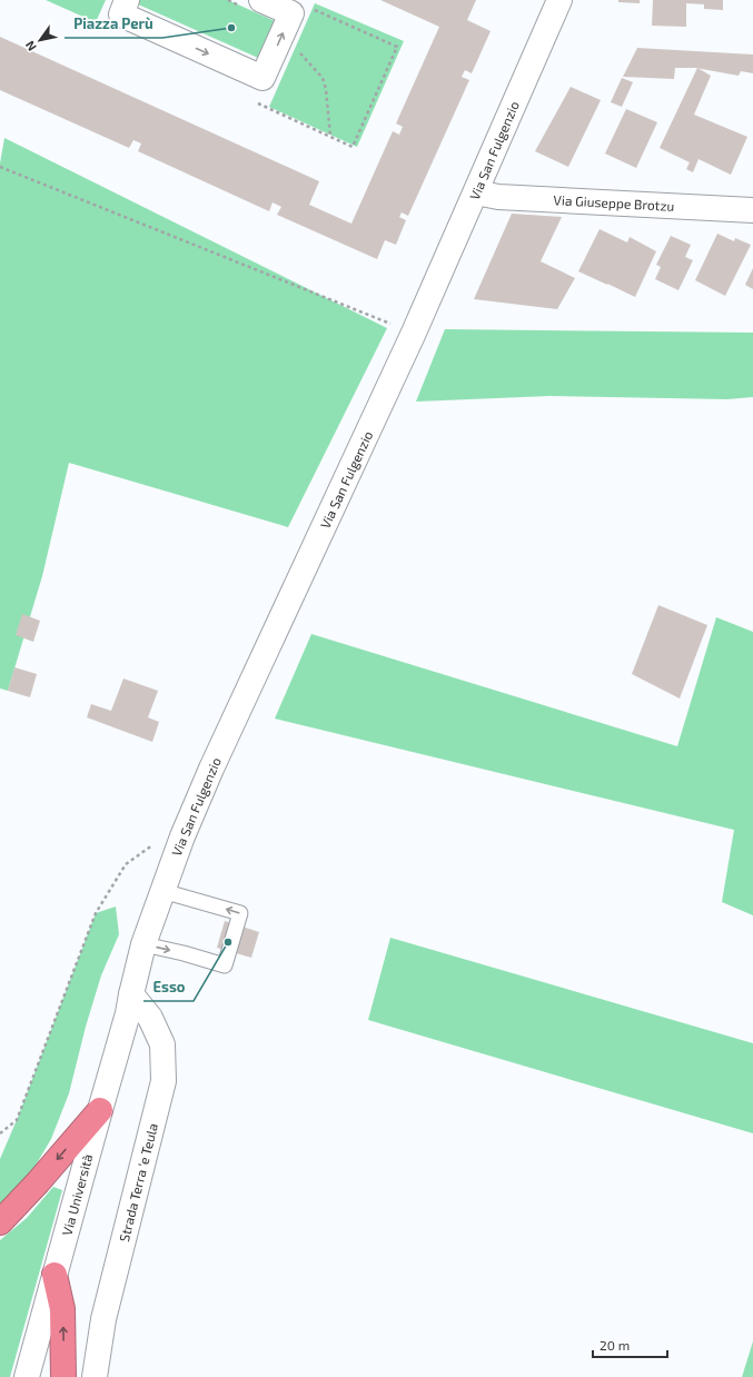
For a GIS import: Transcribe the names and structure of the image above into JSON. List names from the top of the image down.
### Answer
{
  "streets": {
    "street": [
      "Via San Fulgenzio",
      "Via Giuseppe Brotzu",
      "Strada Terra 'e Teula",
      "Via Università"
    ]
  },
  "crossings": [
    ["Via San Fulgenzio", "Via Giuseppe Brotzu"],
    ["Via San Fulgenzio", "Via Università"],
    ["Strada Terra 'e Teula", "Via Università"]
  ],
  "places": ["Piazza Perù", "Esso"],
  "scale_bar": "20 m",
  "north": "bottom left"
}
